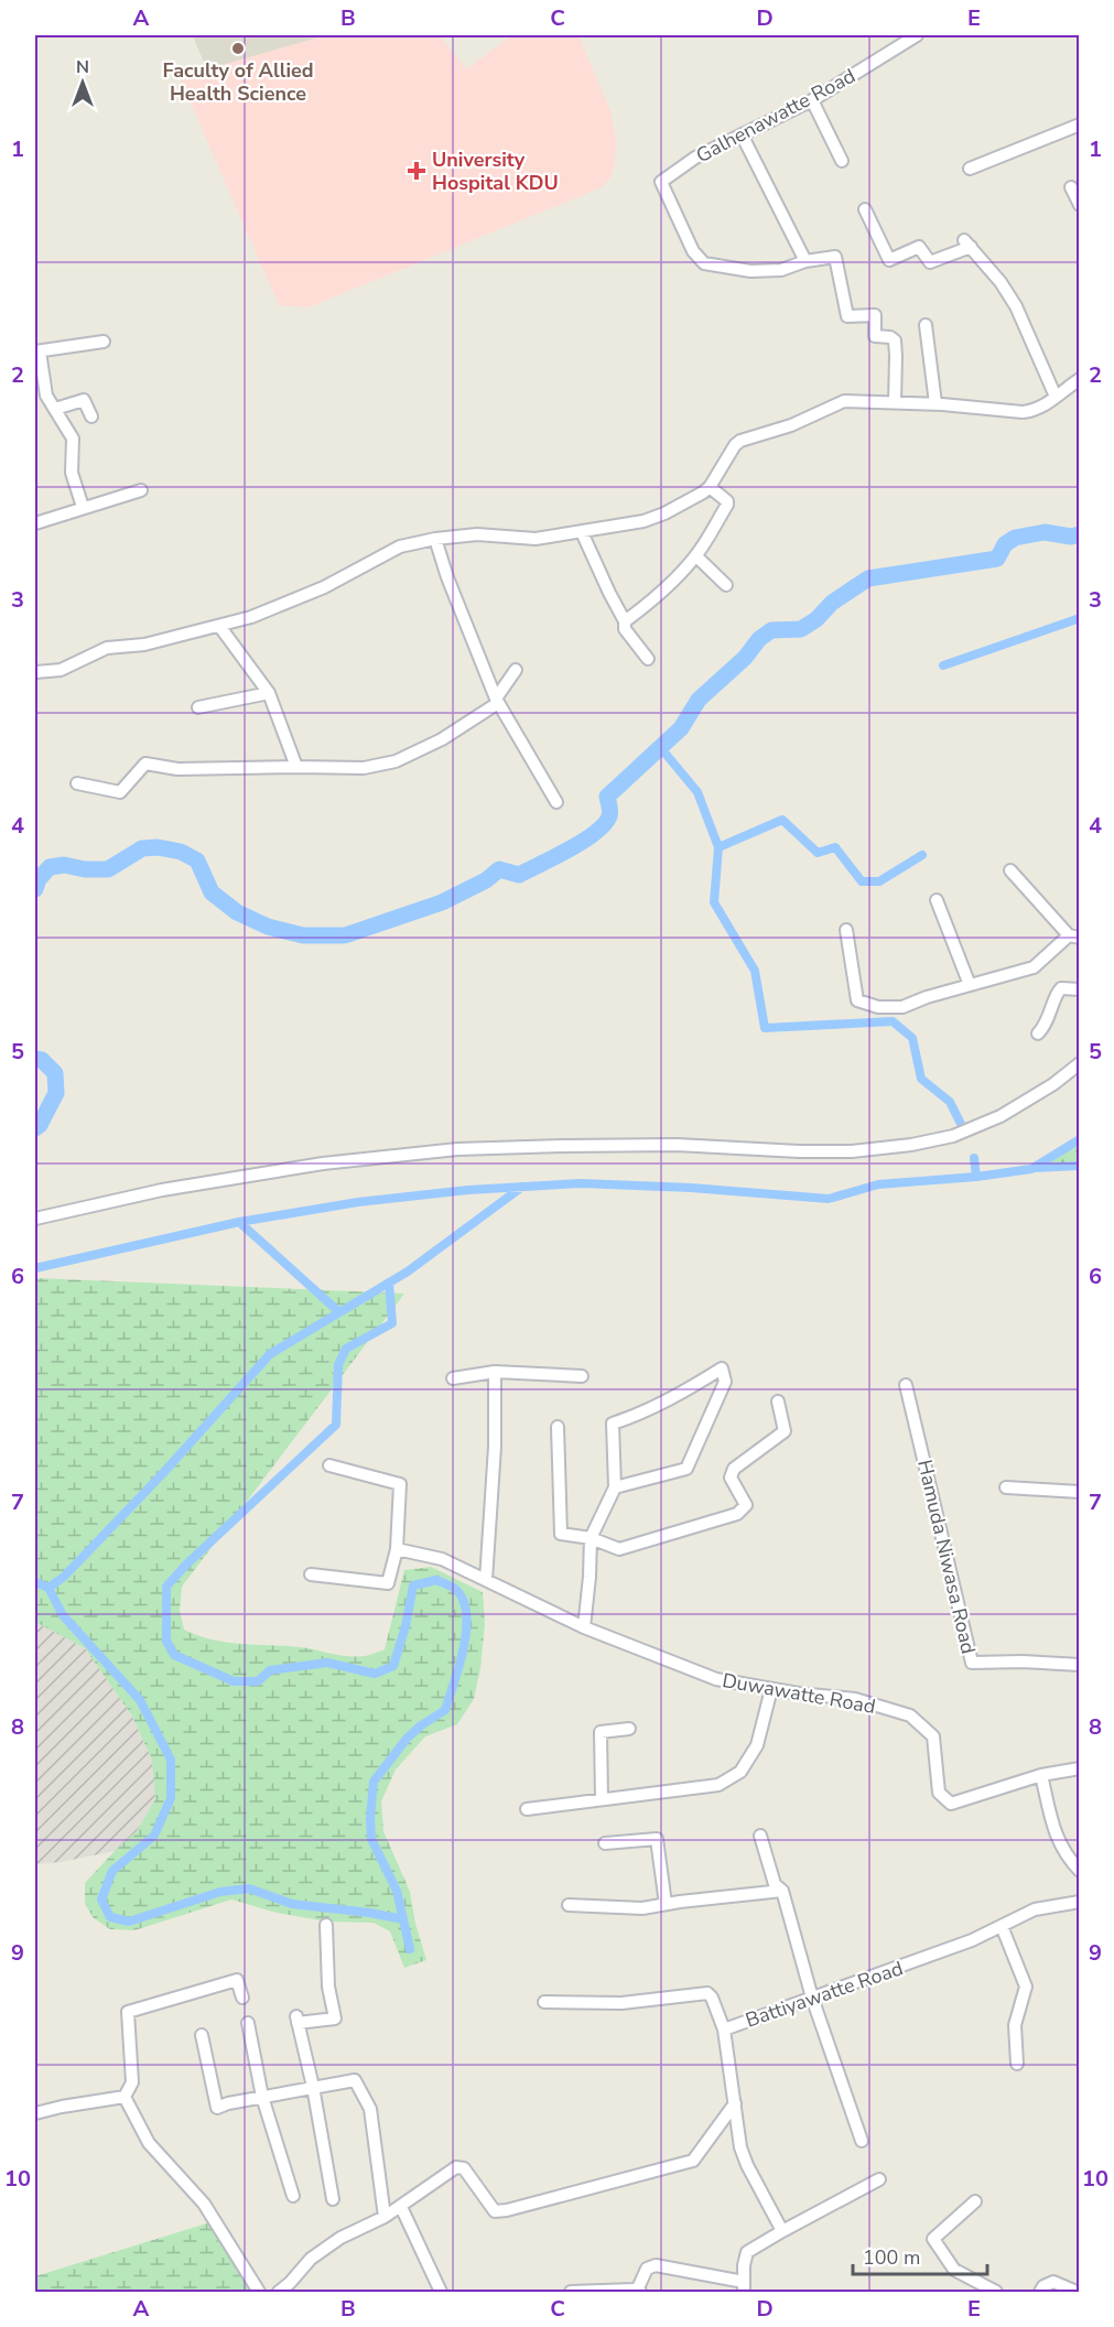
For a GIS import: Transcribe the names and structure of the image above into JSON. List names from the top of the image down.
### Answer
{
  "streets": {
    "street": [
      "Galhenawatte Road",
      "Hamuda Niwasa Road",
      "Duwawatte Road",
      "Battiyawatte Road"
    ]
  },
  "places": {
    "other": ["Faculty of Allied Health Science"],
    "health": ["University Hospital KDU"]
  },
  "scale_bar": "100 m",
  "north": "top",
  "grid": {
    "columns": [
      "A",
      "B",
      "C",
      "D",
      "E"
    ],
    "rows": [
      "1",
      "2",
      "3",
      "4",
      "5",
      "6",
      "7",
      "8",
      "9",
      "10"
    ]
  }
}
